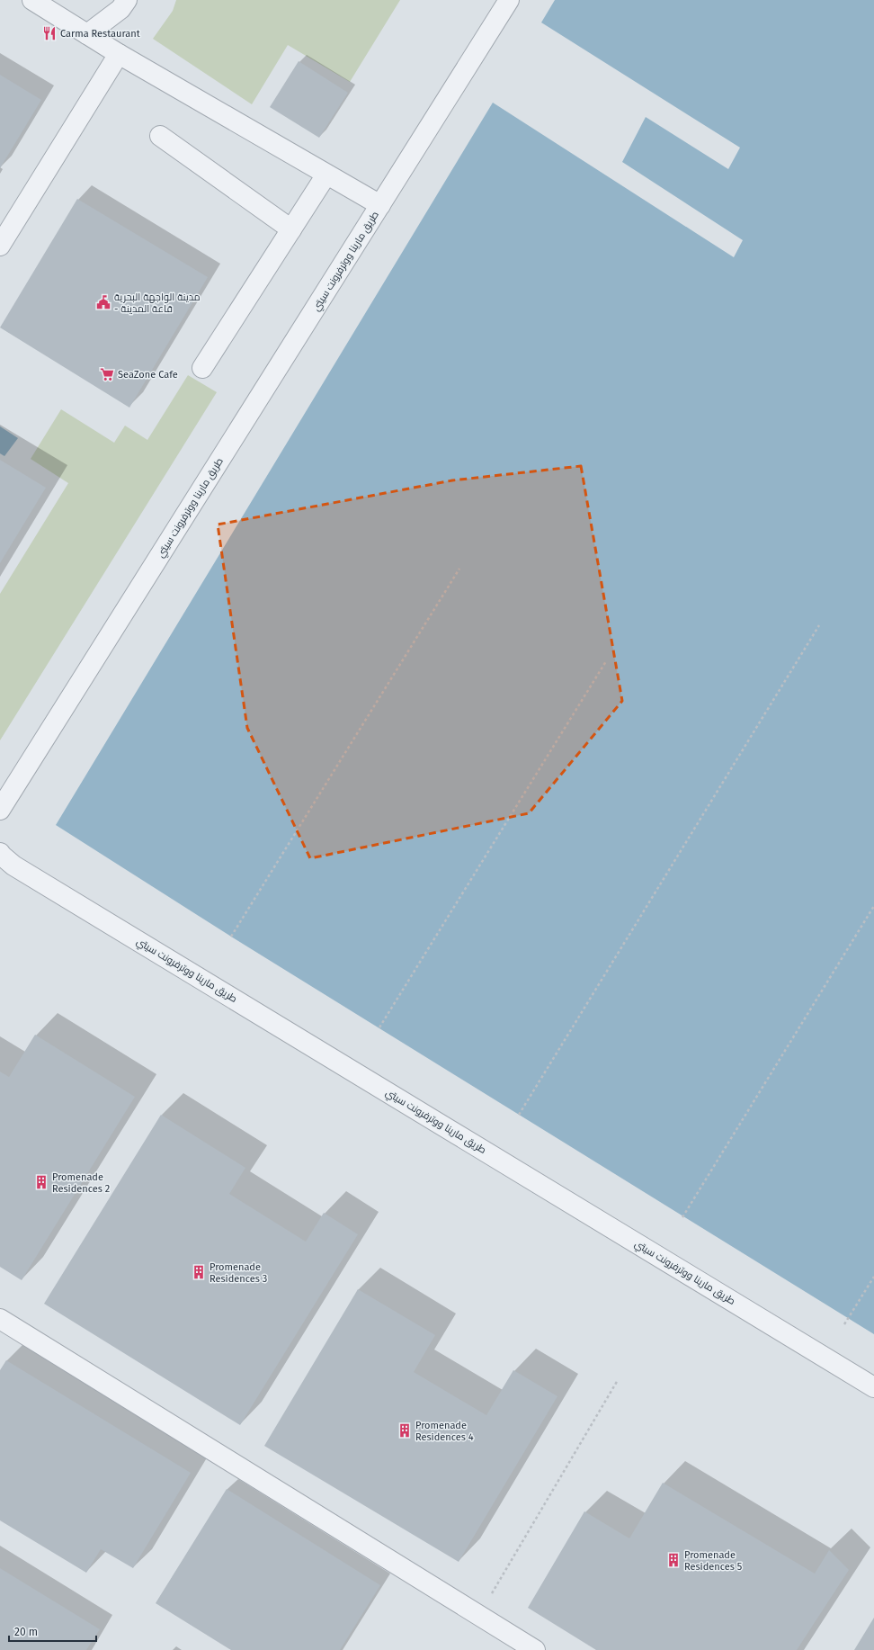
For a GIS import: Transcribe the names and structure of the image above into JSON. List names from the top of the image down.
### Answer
{
  "streets": {
    "street": ["طريق مارينا ووترفرونت سيتي"]
  },
  "places": {
    "restaurant": ["Carma Restaurant"],
    "public building": ["مدينة الواجهة البحرية - قاعة المدينة"],
    "supermarket": ["SeaZone Cafe"],
    "building": [
      "Promenade Residences 2",
      "Promenade Residences 3",
      "Promenade Residences 4",
      "Promenade Residences 5"
    ]
  },
  "scale_bar": "20 m"
}
